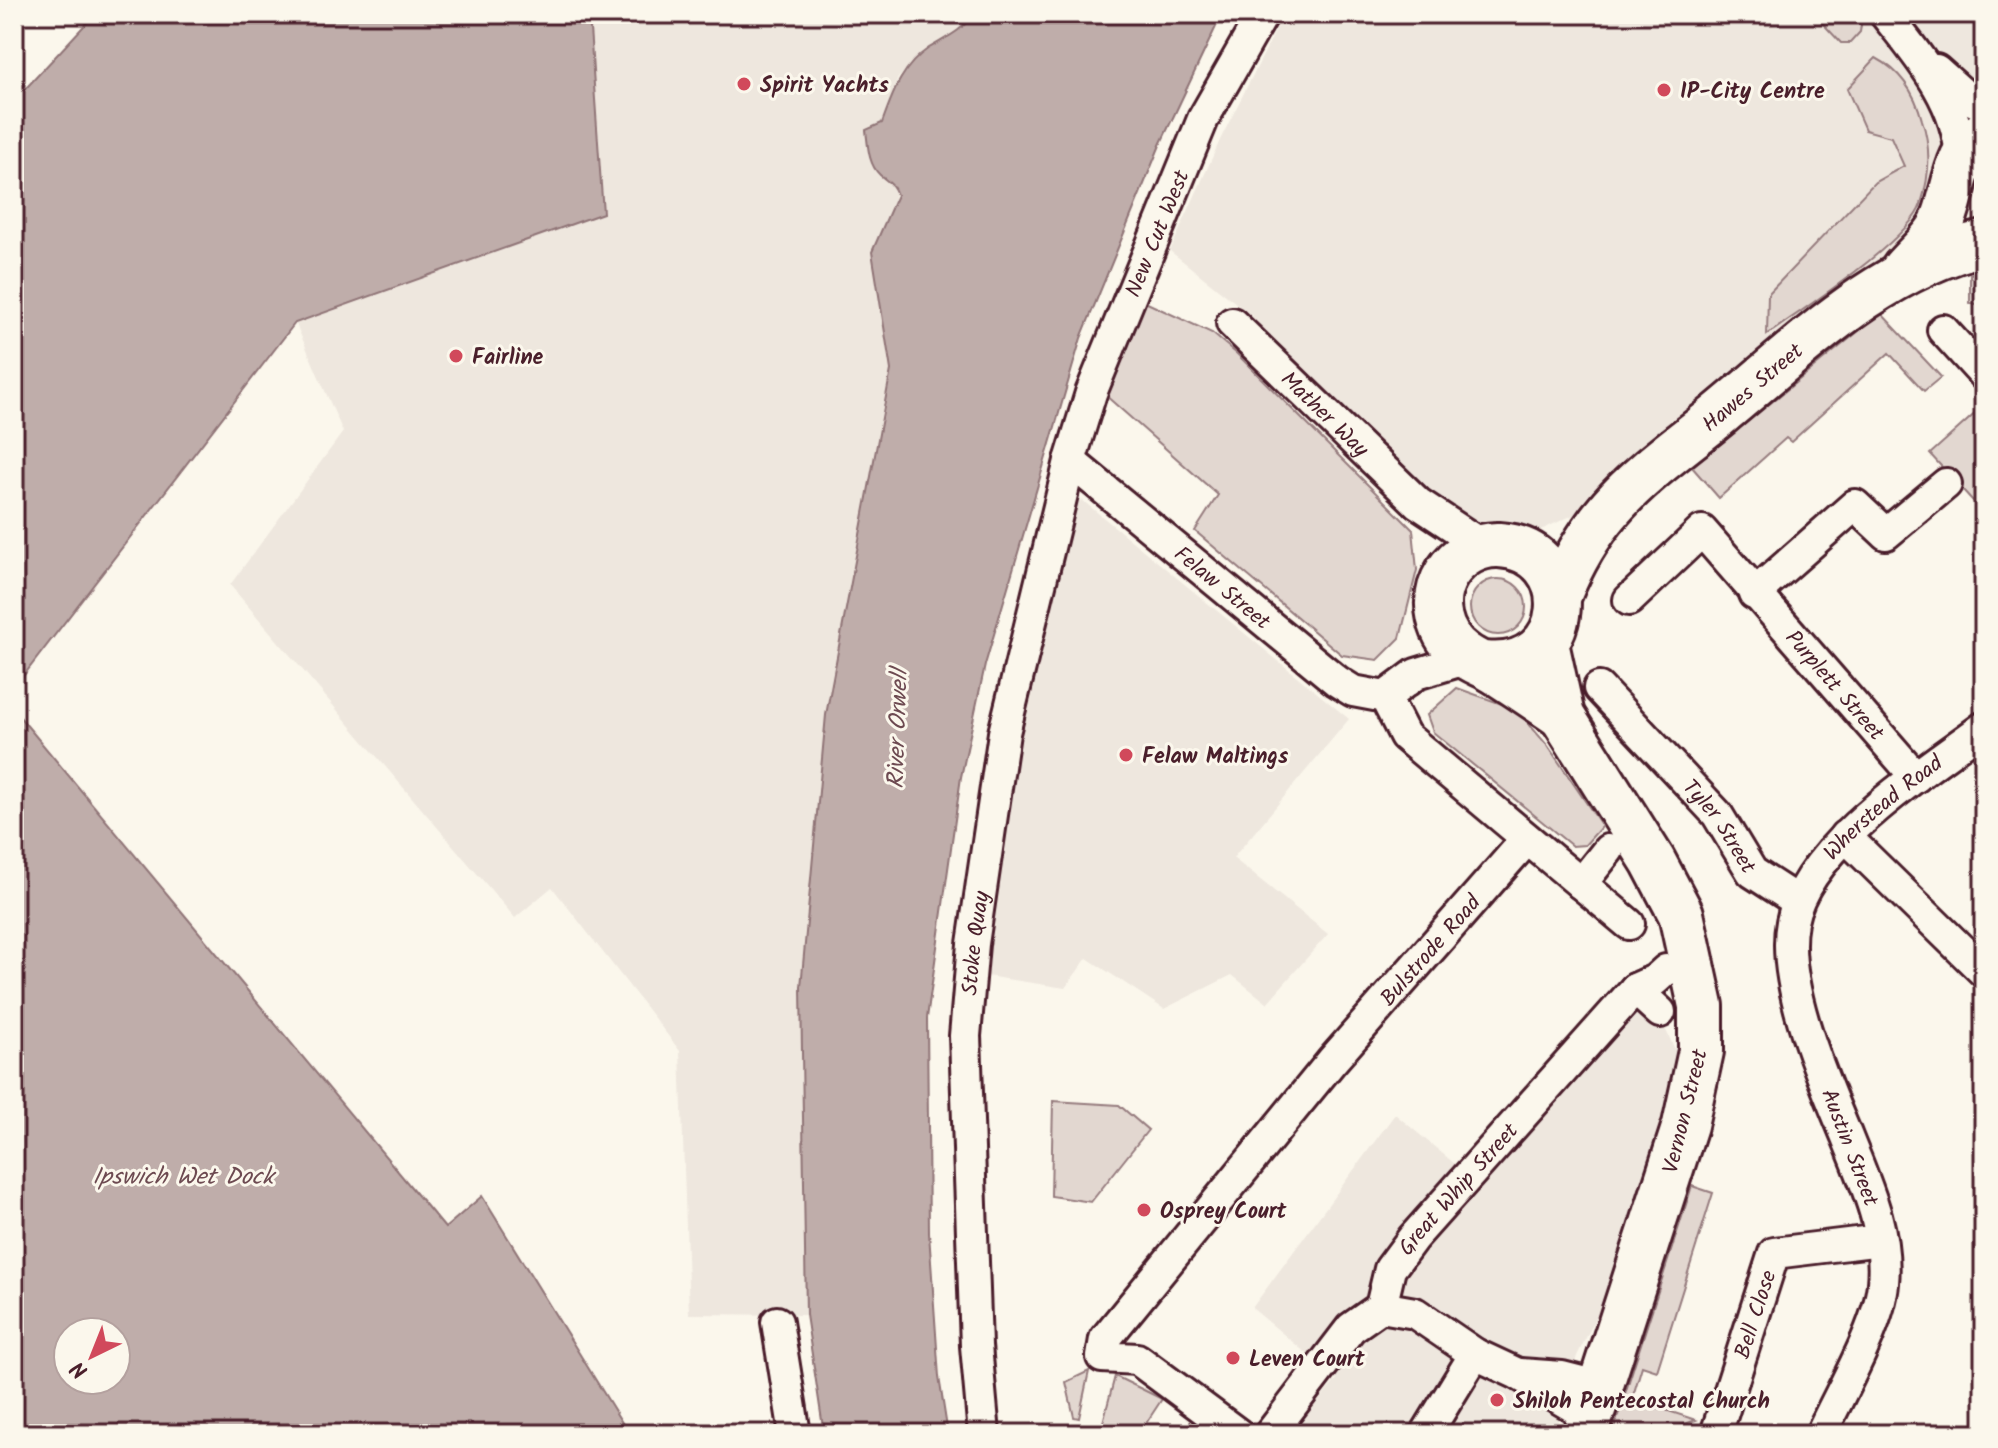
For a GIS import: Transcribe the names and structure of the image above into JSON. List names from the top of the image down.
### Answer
{
  "streets": {
    "main road": ["Hawes Street", "Vernon Street"],
    "street": [
      "New Cut West",
      "Mather Way",
      "Felaw Street",
      "Purplett Street",
      "Wherstead Road",
      "Tyler Street",
      "Stoke Quay",
      "Bulstrode Road",
      "Austin Street",
      "Great Whip Street",
      "Bell Close"
    ]
  },
  "crossings": [
    ["New Cut West", "Felaw Street"],
    ["New Cut West", "Stoke Quay"],
    ["Hawes Street", "Mather Way"],
    ["Felaw Street", "Stoke Quay"],
    ["Purplett Street", "Wherstead Road"],
    ["Wherstead Road", "Tyler Street"],
    ["Wherstead Road", "Austin Street"],
    ["Tyler Street", "Austin Street"],
    ["Austin Street", "Bell Close"]
  ],
  "water": ["River Orwell", "Ipswich Wet Dock"],
  "places": [
    "Spirit Yachts",
    "IP-City Centre",
    "Fairline",
    "Felaw Maltings",
    "Osprey Court",
    "Leven Court",
    "Shiloh Pentecostal Church"
  ],
  "north": "bottom left"
}
